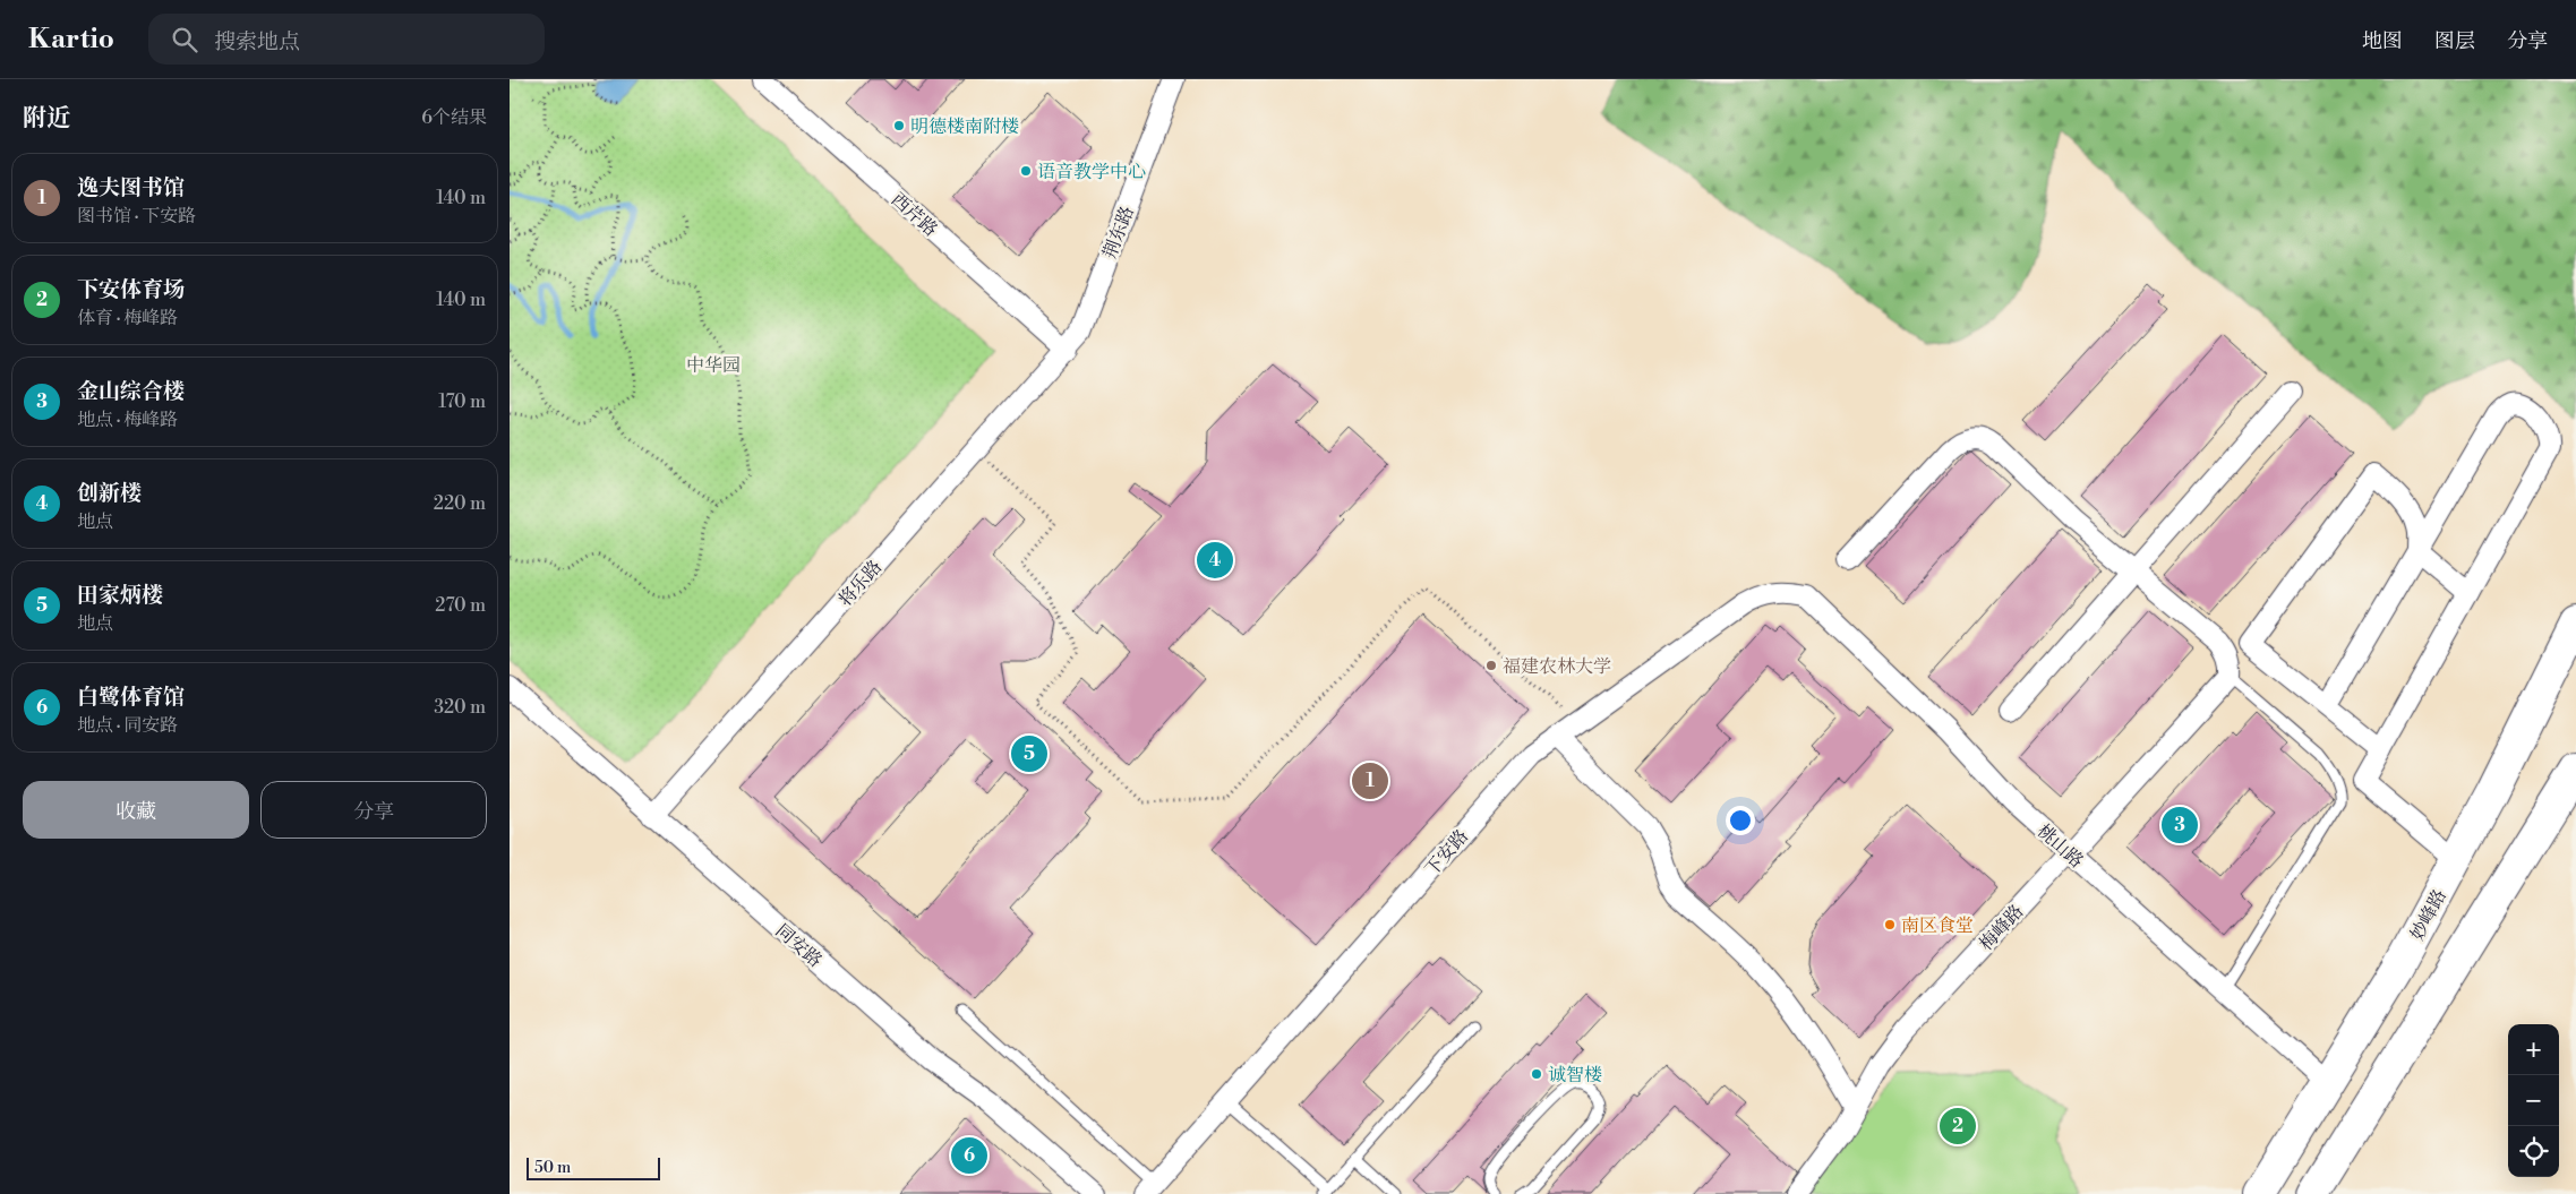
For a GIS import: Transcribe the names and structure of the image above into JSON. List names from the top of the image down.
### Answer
{
  "streets": {
    "main road": ["妙峰路"],
    "street": [
      "西芹路",
      "荆东路",
      "将乐路",
      "桃山路",
      "下安路",
      "梅峰路",
      "同安路"
    ]
  },
  "crossings": [
    ["西芹路", "荆东路"],
    ["西芹路", "将乐路"],
    ["荆东路", "将乐路"],
    ["将乐路", "同安路"],
    ["桃山路", "下安路"],
    ["桃山路", "妙峰路"],
    ["桃山路", "梅峰路"]
  ],
  "parks": ["中华园"],
  "places": [
    "明德楼南附楼",
    "语音教学中心",
    "福建农林大学",
    "南区食堂",
    "诚智楼"
  ],
  "scale_bar": "50 m",
  "page": {
    "header": "Kartio",
    "search": "搜索地点",
    "nav": ["地图", "图层", "分享"],
    "heading": ["附近", "6个结果"],
    "list": [
      {
        "mark": "1",
        "name": "逸夫图书馆",
        "note": "图书馆 · 下安路",
        "value": "140 m"
      },
      {
        "mark": "2",
        "name": "下安体育场",
        "note": "体育 · 梅峰路",
        "value": "140 m"
      },
      {
        "mark": "3",
        "name": "金山综合楼",
        "note": "地点 · 梅峰路",
        "value": "170 m"
      },
      {
        "mark": "4",
        "name": "创新楼",
        "note": "地点",
        "value": "220 m"
      },
      {
        "mark": "5",
        "name": "田家炳楼",
        "note": "地点",
        "value": "270 m"
      },
      {
        "mark": "6",
        "name": "白鹭体育馆",
        "note": "地点 · 同安路",
        "value": "320 m"
      }
    ],
    "pins": [
      "4",
      "5",
      "1",
      "3",
      "2",
      "6"
    ],
    "buttons": ["收藏", "分享"],
    "map_buttons": ["+", "−"],
    "scale": "50 m"
  }
}
